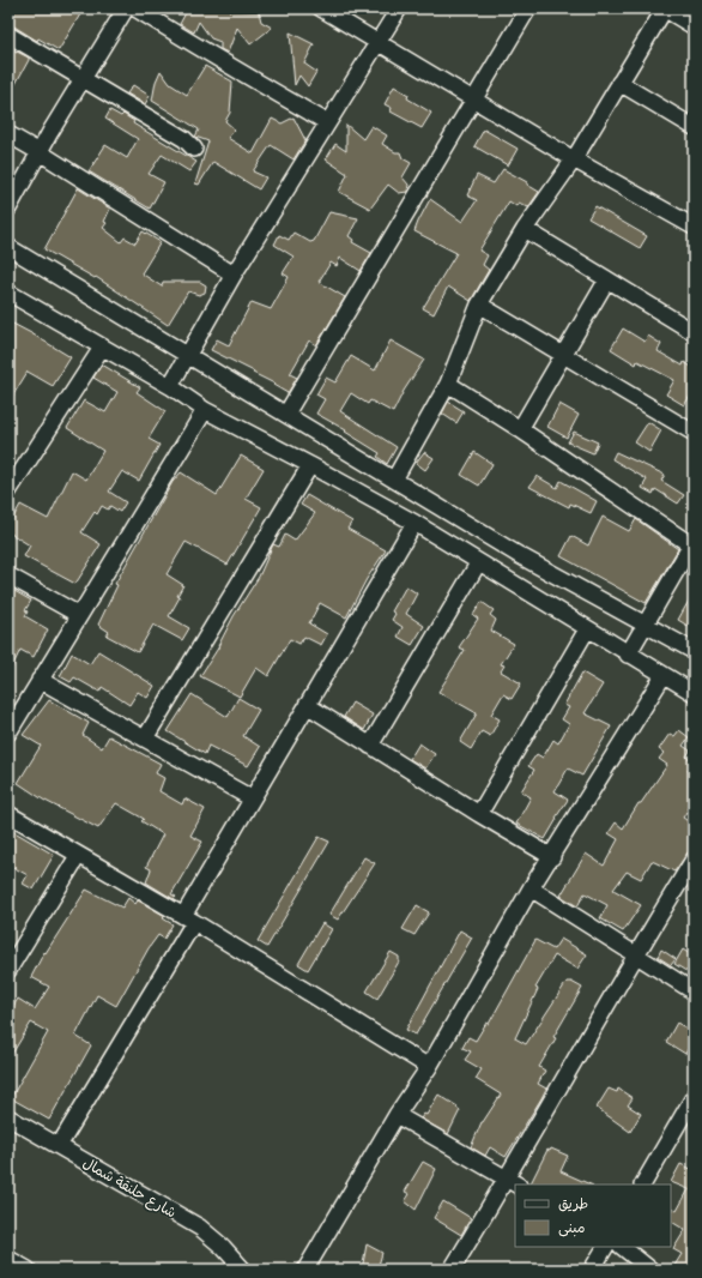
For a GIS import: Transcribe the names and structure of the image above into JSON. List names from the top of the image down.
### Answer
{
  "streets": {
    "street": ["شارع حلنقة شمال"]
  },
  "legend": ["طريق", "مبنى"]
}
